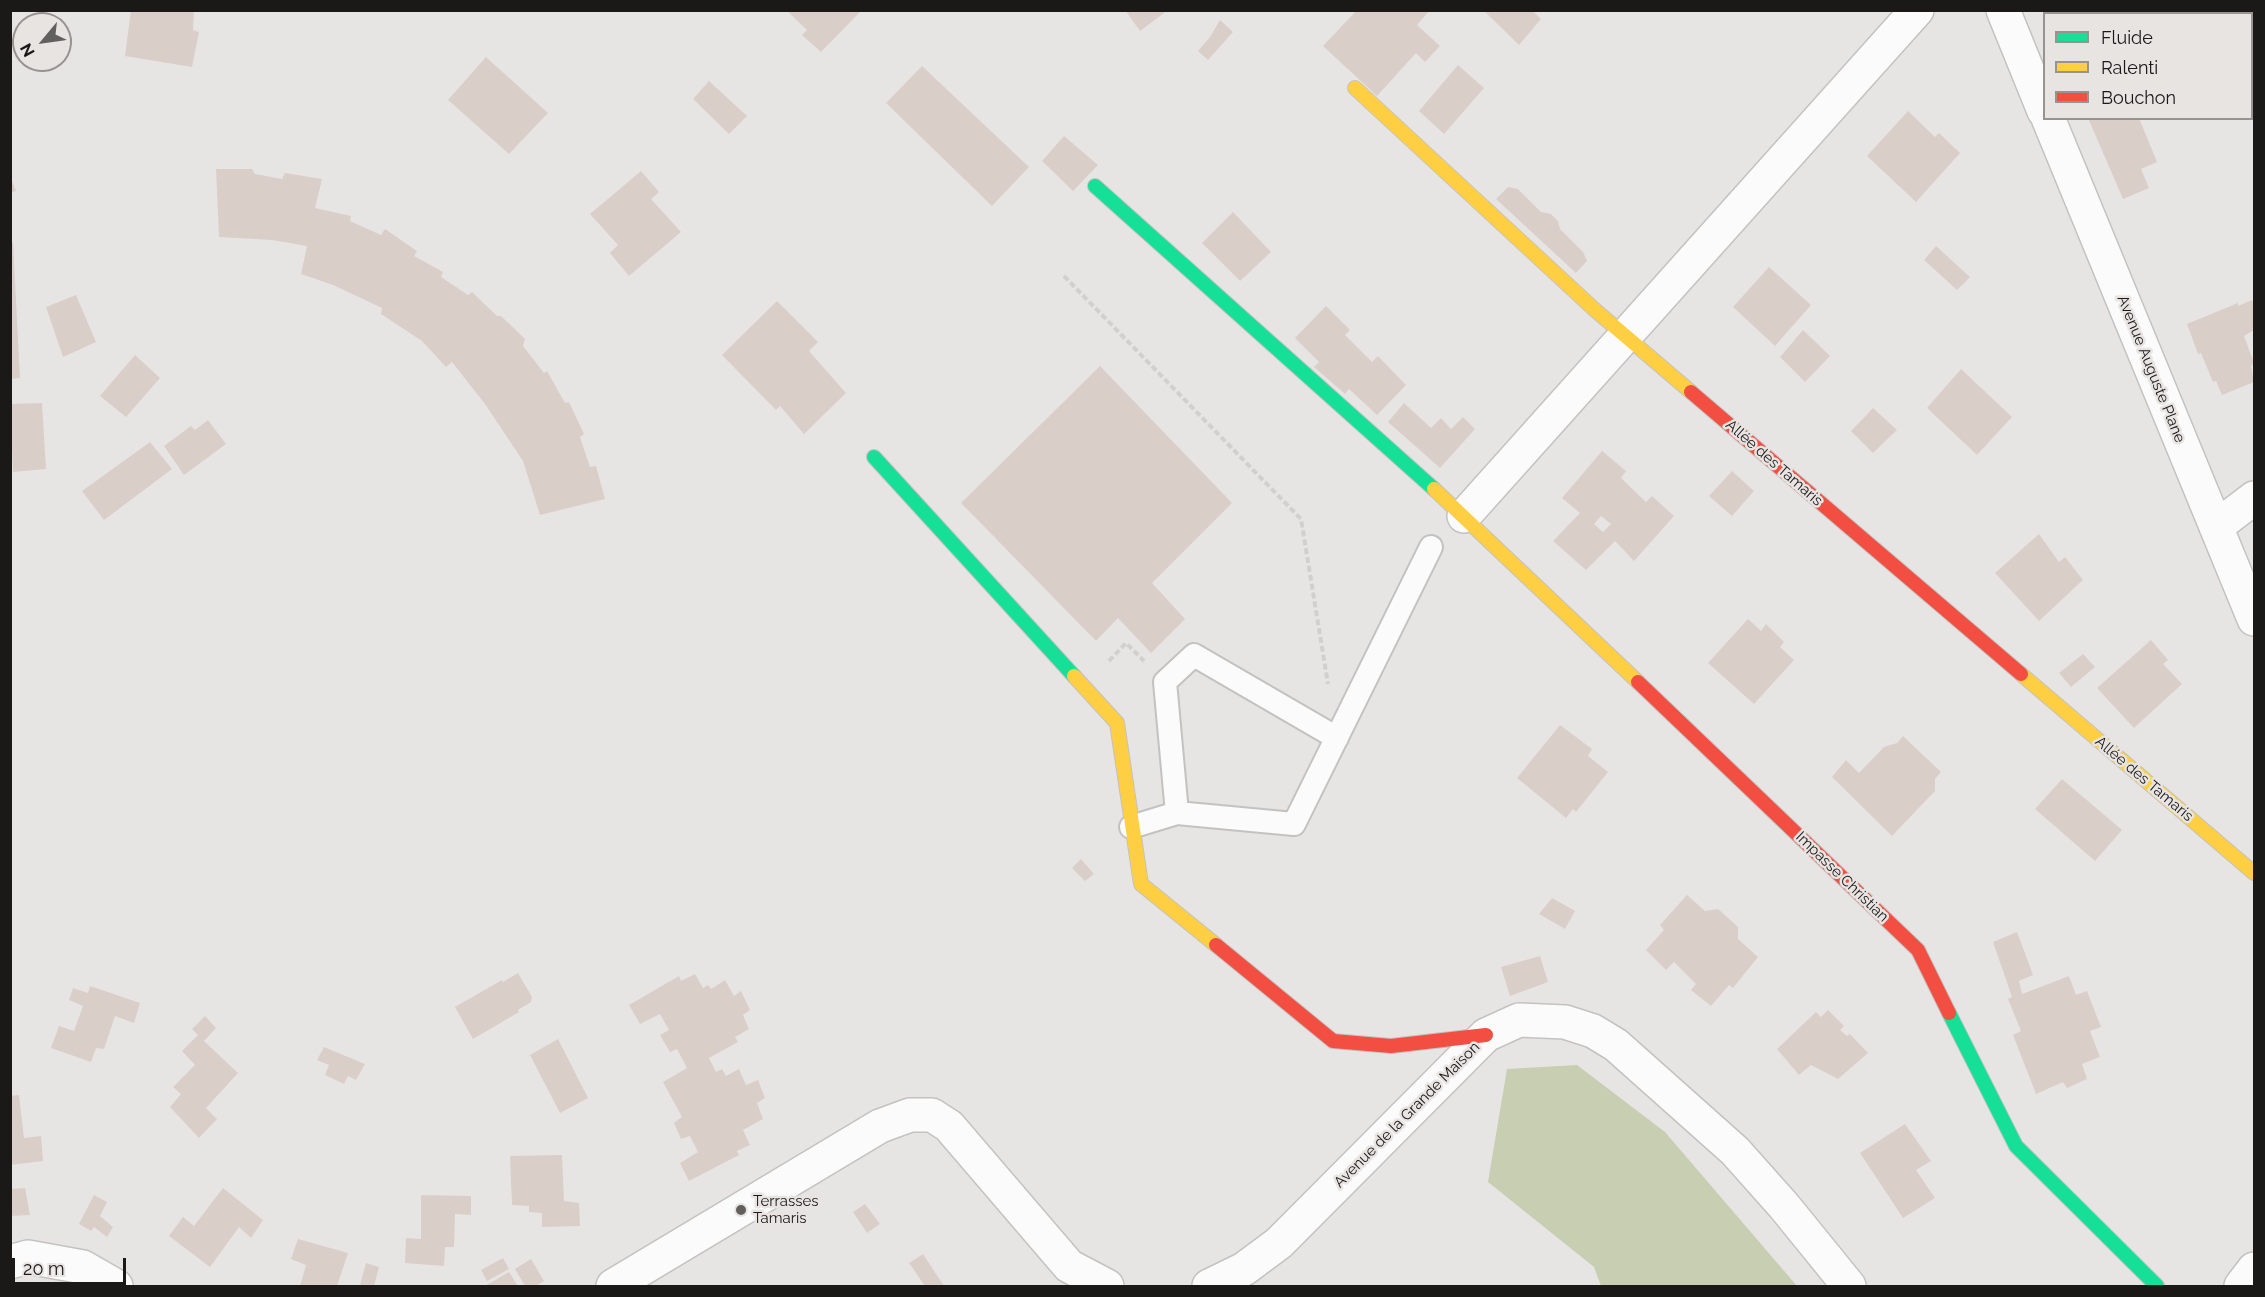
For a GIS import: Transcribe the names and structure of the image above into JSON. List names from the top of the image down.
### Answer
{
  "streets": {
    "street": [
      "Avenue Auguste Plane",
      "Allée des Tamaris",
      "Impasse Christian",
      "Avenue de la Grande Maison"
    ]
  },
  "places": ["Terrasses Tamaris"],
  "legend": ["Fluide", "Ralenti", "Bouchon"],
  "scale_bar": "20 m",
  "north": "bottom left"
}
